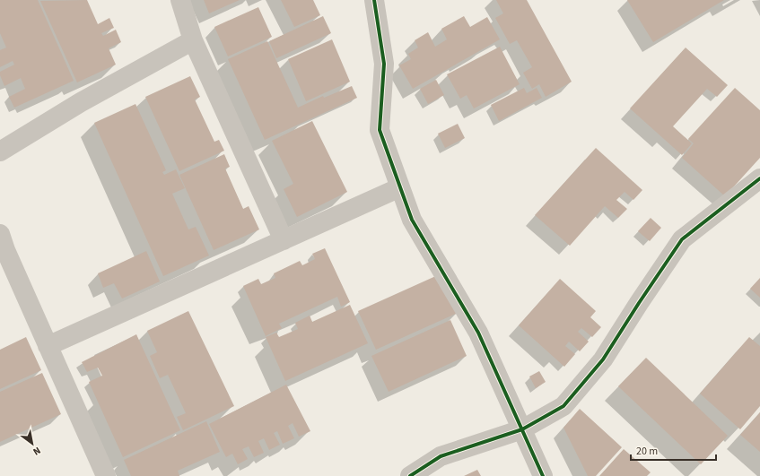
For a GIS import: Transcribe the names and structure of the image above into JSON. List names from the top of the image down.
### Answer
{
  "scale_bar": "20 m",
  "north": "bottom right"
}
